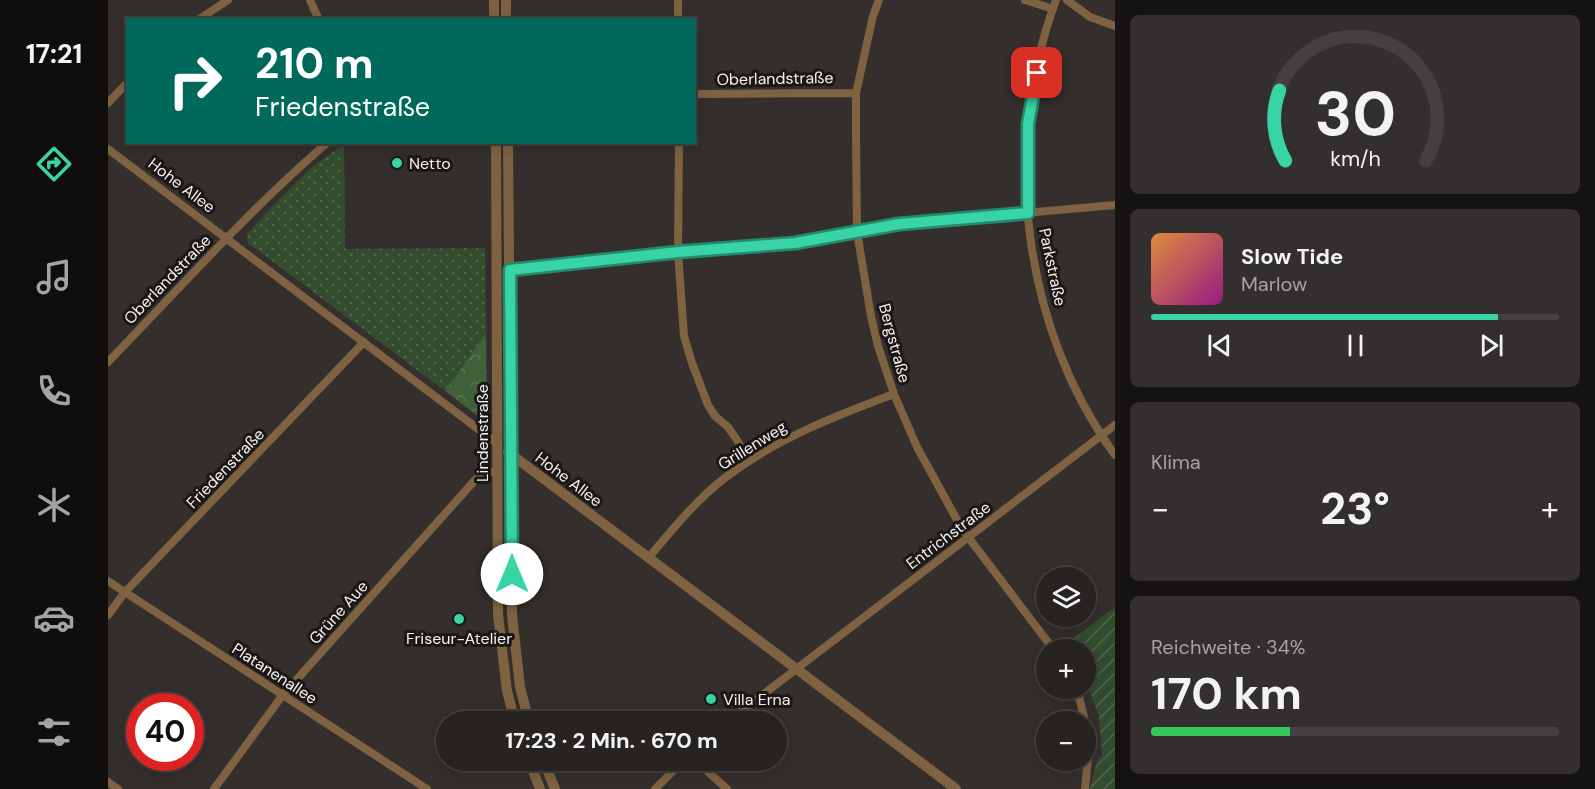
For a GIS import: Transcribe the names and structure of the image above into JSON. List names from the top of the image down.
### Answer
{
  "streets": {
    "street": [
      "Oberlandstraße",
      "Hohe Allee",
      "Parkstraße",
      "Bergstraße",
      "Lindenstraße",
      "Grillenweg",
      "Friedenstraße",
      "Entrichstraße",
      "Grüne Aue",
      "Platanenallee"
    ]
  },
  "crossings": [
    ["Oberlandstraße", "Hohe Allee"],
    ["Oberlandstraße", "Bergstraße"],
    ["Hohe Allee", "Lindenstraße"],
    ["Hohe Allee", "Grillenweg"],
    ["Hohe Allee", "Friedenstraße"],
    ["Hohe Allee", "Entrichstraße"],
    ["Parkstraße", "Entrichstraße"],
    ["Bergstraße", "Grillenweg"],
    ["Bergstraße", "Entrichstraße"],
    ["Lindenstraße", "Grüne Aue"],
    ["Friedenstraße", "Platanenallee"],
    ["Grüne Aue", "Platanenallee"]
  ],
  "places": ["Netto", "Friseur-Atelier", "Villa Erna"],
  "page": {
    "tabs": "17:21",
    "turn": ["210 m", "Friedenstraße"],
    "song": ["Slow Tide", "Marlow"],
    "tile": [
      "Klima",
      ["Reichweite · 34%", "170 km"]
    ],
    "heat": ["−", "23°", "+"],
    "map_buttons": ["+", "−"],
    "limit": "40",
    "trip": "17:23 · 2 Min. · 670 m",
    "gauge": ["30", "km/h"]
  }
}
